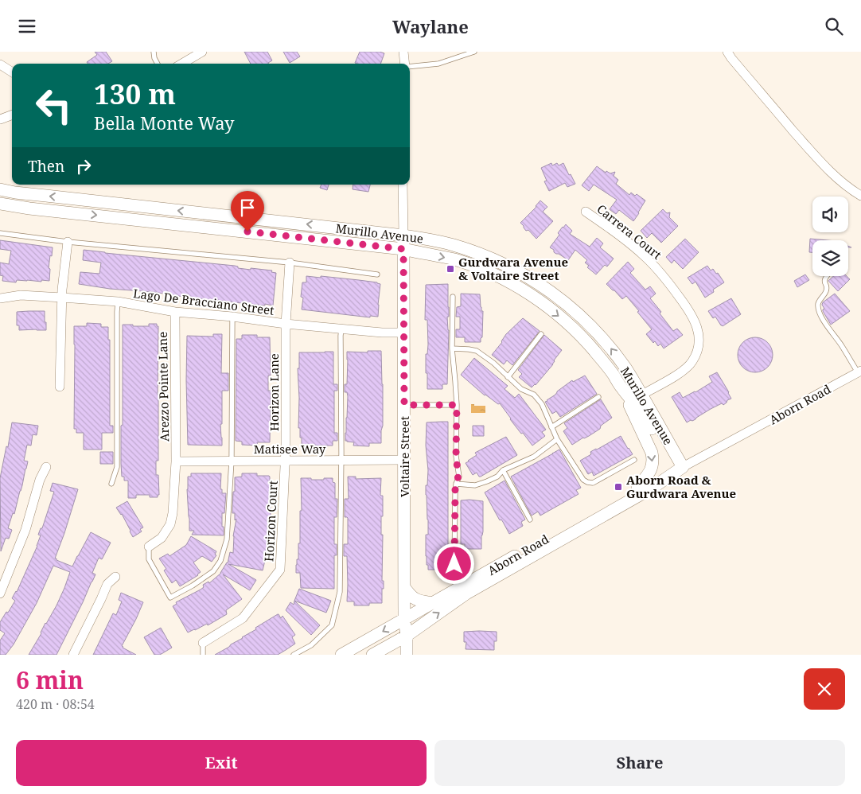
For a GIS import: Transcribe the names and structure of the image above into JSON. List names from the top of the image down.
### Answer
{
  "streets": {
    "main road": ["Murillo Avenue", "Aborn Road", "Voltaire Street"],
    "street": [
      "Carrera Court",
      "Lago De Bracciano Street",
      "Arezzo Pointe Lane",
      "Horizon Lane",
      "Matisee Way",
      "Horizon Court"
    ]
  },
  "crossings": [
    ["Carrera Court", "Murillo Avenue"],
    ["Murillo Avenue", "Aborn Road"],
    ["Murillo Avenue", "Voltaire Street"],
    ["Lago De Bracciano Street", "Arezzo Pointe Lane"],
    ["Lago De Bracciano Street", "Horizon Lane"],
    ["Lago De Bracciano Street", "Voltaire Street"],
    ["Arezzo Pointe Lane", "Matisee Way"],
    ["Horizon Lane", "Matisee Way"],
    ["Horizon Lane", "Horizon Court"],
    ["Aborn Road", "Voltaire Street"],
    ["Matisee Way", "Voltaire Street"],
    ["Matisee Way", "Horizon Court"]
  ],
  "places": {
    "transit": ["Gurdwara Avenue & Voltaire Street", "Aborn Road & Gurdwara Avenue"]
  },
  "page": {
    "header": "Waylane",
    "turn": ["130 m", "Bella Monte Way"],
    "then": "Then",
    "heading": ["6 min", "420 m · 08:54"],
    "buttons": ["Exit", "Share"]
  }
}
